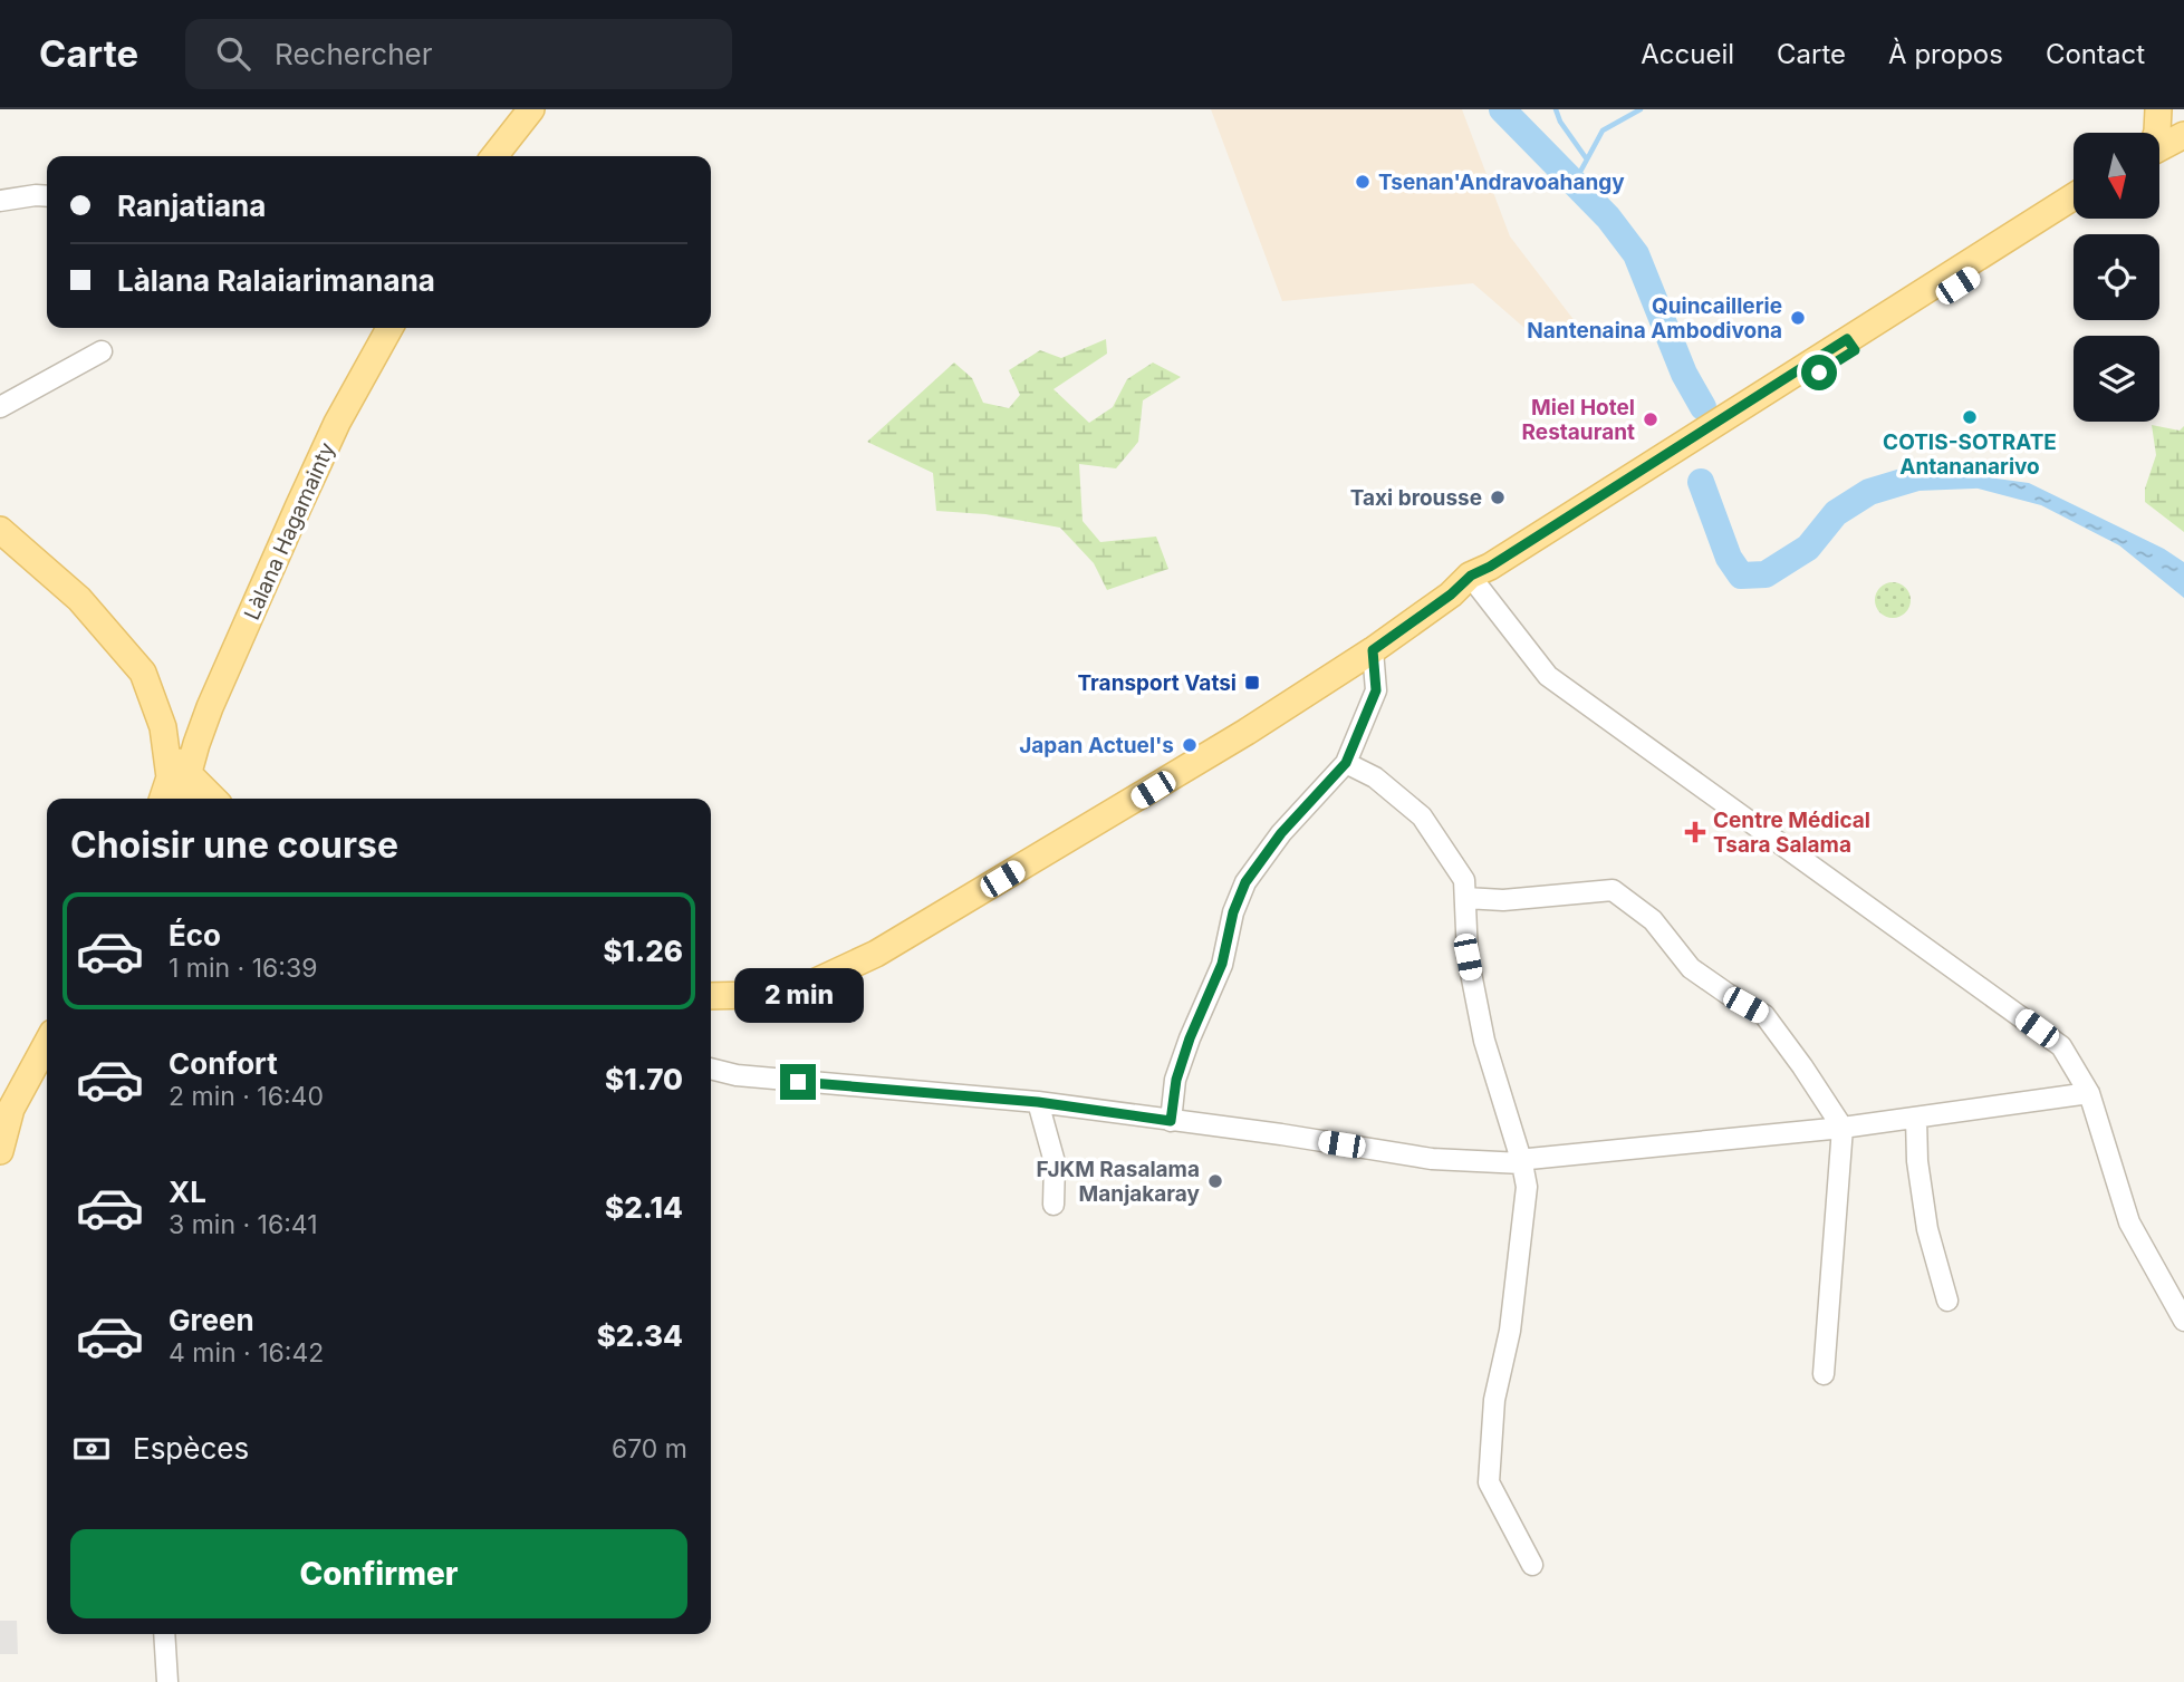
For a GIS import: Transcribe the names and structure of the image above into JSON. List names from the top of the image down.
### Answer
{
  "streets": {
    "main road": ["Làlana Hagamainty"]
  },
  "places": {
    "other": [
      "Tsenan'Andravoahangy",
      "Quincaillerie Nantenaina Ambodivona",
      "COTIS-SOTRATE Antananarivo",
      "Miel Hotel Restaurant",
      "Taxi brousse",
      "Japan Actuel's",
      "FJKM Rasalama Manjakaray"
    ],
    "transit": ["Transport Vatsi"],
    "health": ["Centre Médical Tsara Salama"]
  },
  "north": "bottom",
  "page": {
    "header": "Carte",
    "search": "Rechercher",
    "nav": [
      "Accueil",
      "Carte",
      "À propos",
      "Contact"
    ],
    "banner": ["Ranjatiana", "Làlana Ralaiarimanana"],
    "heading": "Choisir une course",
    "list": [
      {
        "name": "Éco",
        "note": "1 min · 16:39",
        "value": "$1.26"
      },
      {
        "name": "Confort",
        "note": "2 min · 16:40",
        "value": "$1.70"
      },
      {
        "name": "XL",
        "note": "3 min · 16:41",
        "value": "$2.14"
      },
      {
        "name": "Green",
        "note": "4 min · 16:42",
        "value": "$2.34"
      }
    ],
    "bubble": "2 min",
    "pay": ["Espèces", "670 m"],
    "buttons": "Confirmer"
  }
}
